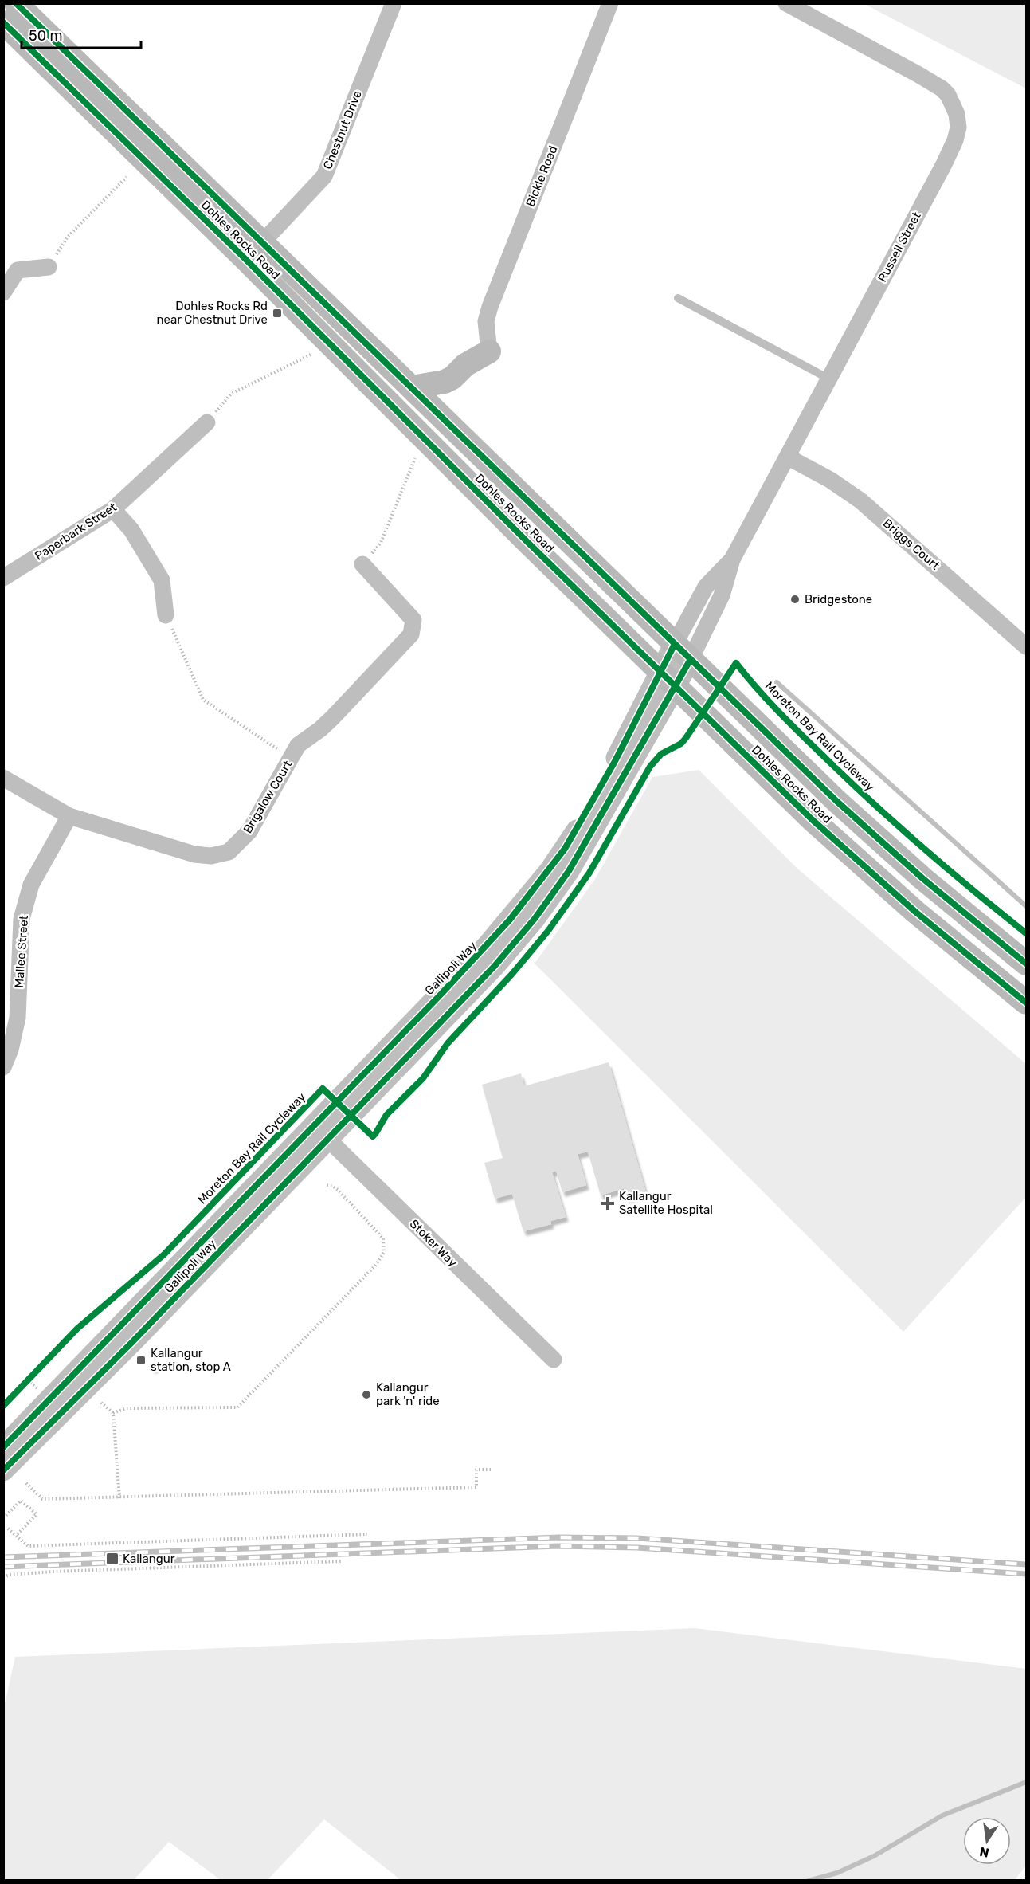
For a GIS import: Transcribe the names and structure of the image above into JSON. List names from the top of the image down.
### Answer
{
  "streets": {
    "main road": ["Dohles Rocks Road"],
    "street": [
      "Chestnut Drive",
      "Bickle Road",
      "Russell Street",
      "Paperbark Street",
      "Briggs Court",
      "Brigalow Court",
      "Mallee Street",
      "Gallipoli Way",
      "Stoker Way"
    ],
    "cycle path": ["Moreton Bay Rail Cycleway"]
  },
  "crossings": [
    ["Chestnut Drive", "Dohles Rocks Road"],
    ["Dohles Rocks Road", "Russell Street"],
    ["Dohles Rocks Road", "Gallipoli Way"],
    ["Russell Street", "Briggs Court"],
    ["Russell Street", "Gallipoli Way"],
    ["Brigalow Court", "Mallee Street"],
    ["Gallipoli Way", "Stoker Way"]
  ],
  "places": {
    "transit": ["Dohles Rocks Rd near Chestnut Drive", "Kallangur station, stop A", "Kallangur"],
    "other": ["Bridgestone", "Kallangur park 'n' ride"],
    "health": ["Kallangur Satellite Hospital"]
  },
  "scale_bar": "50 m",
  "north": "bottom"
}
